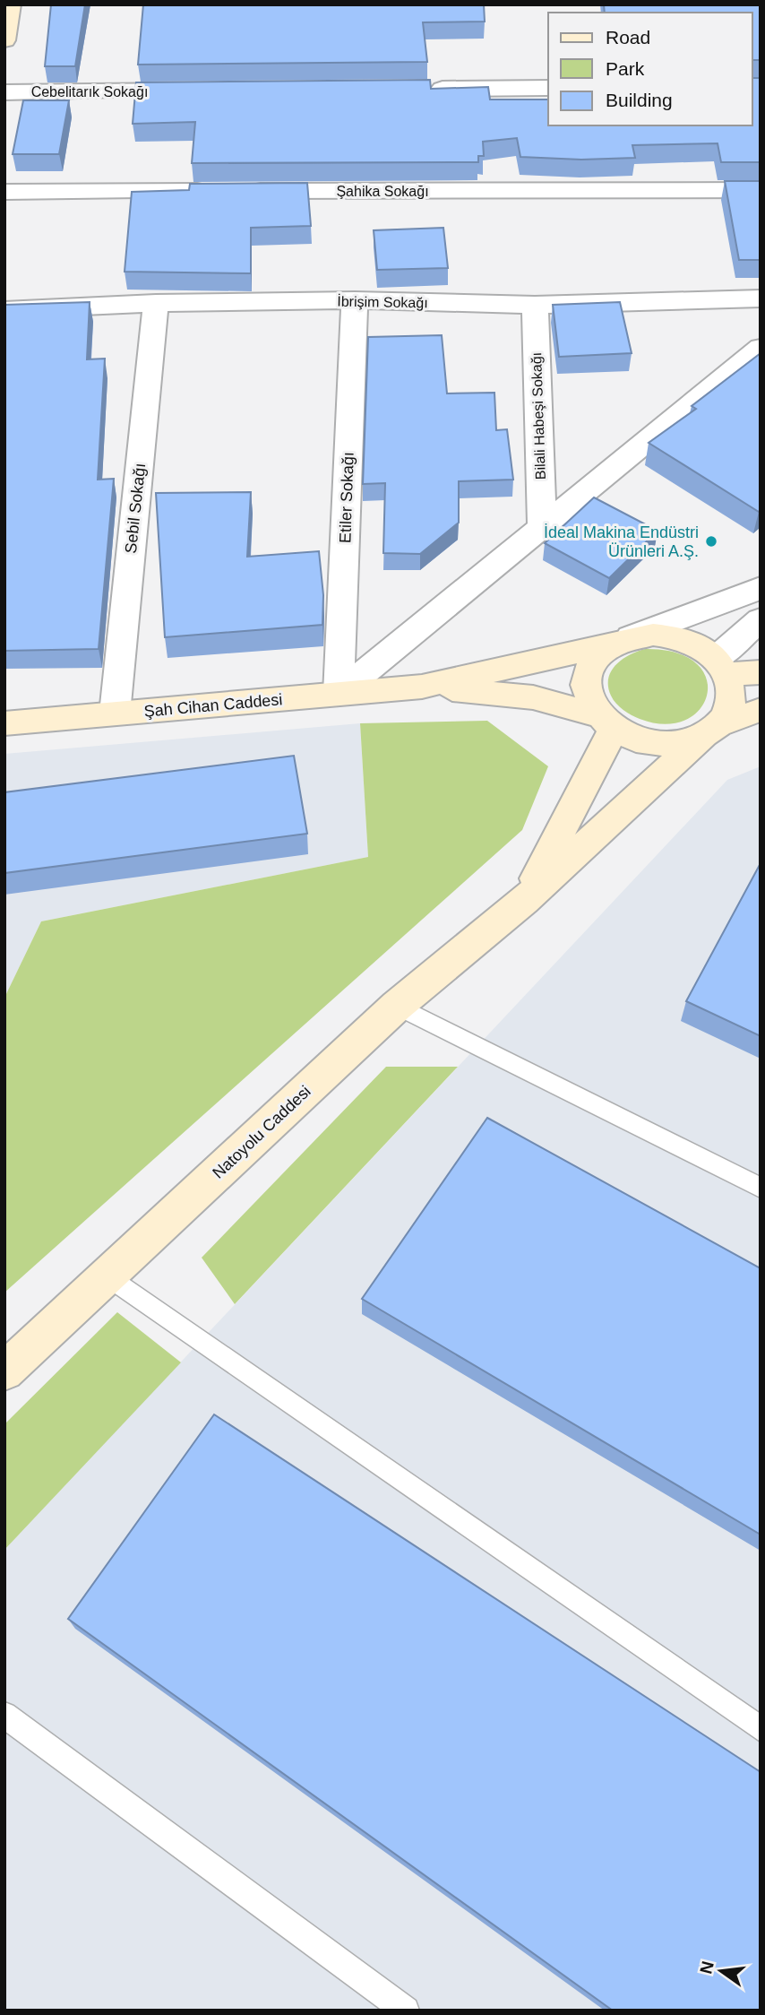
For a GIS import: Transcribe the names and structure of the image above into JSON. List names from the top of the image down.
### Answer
{
  "streets": {
    "main road": ["Şah Cihan Caddesi", "Natoyolu Caddesi"],
    "street": [
      "Cebelitarık Sokağı",
      "Şahika Sokağı",
      "İbrişim Sokağı",
      "Bilali Habeşi Sokağı",
      "Etiler Sokağı",
      "Sebil Sokağı"
    ]
  },
  "crossings": [
    ["İbrişim Sokağı", "Bilali Habeşi Sokağı"],
    ["İbrişim Sokağı", "Etiler Sokağı"],
    ["İbrişim Sokağı", "Sebil Sokağı"],
    ["Etiler Sokağı", "Şah Cihan Caddesi"],
    ["Sebil Sokağı", "Şah Cihan Caddesi"]
  ],
  "places": ["İdeal Makina Endüstri Ürünleri A.Ş."],
  "legend": ["Road", "Park", "Building"],
  "north": "left"
}
